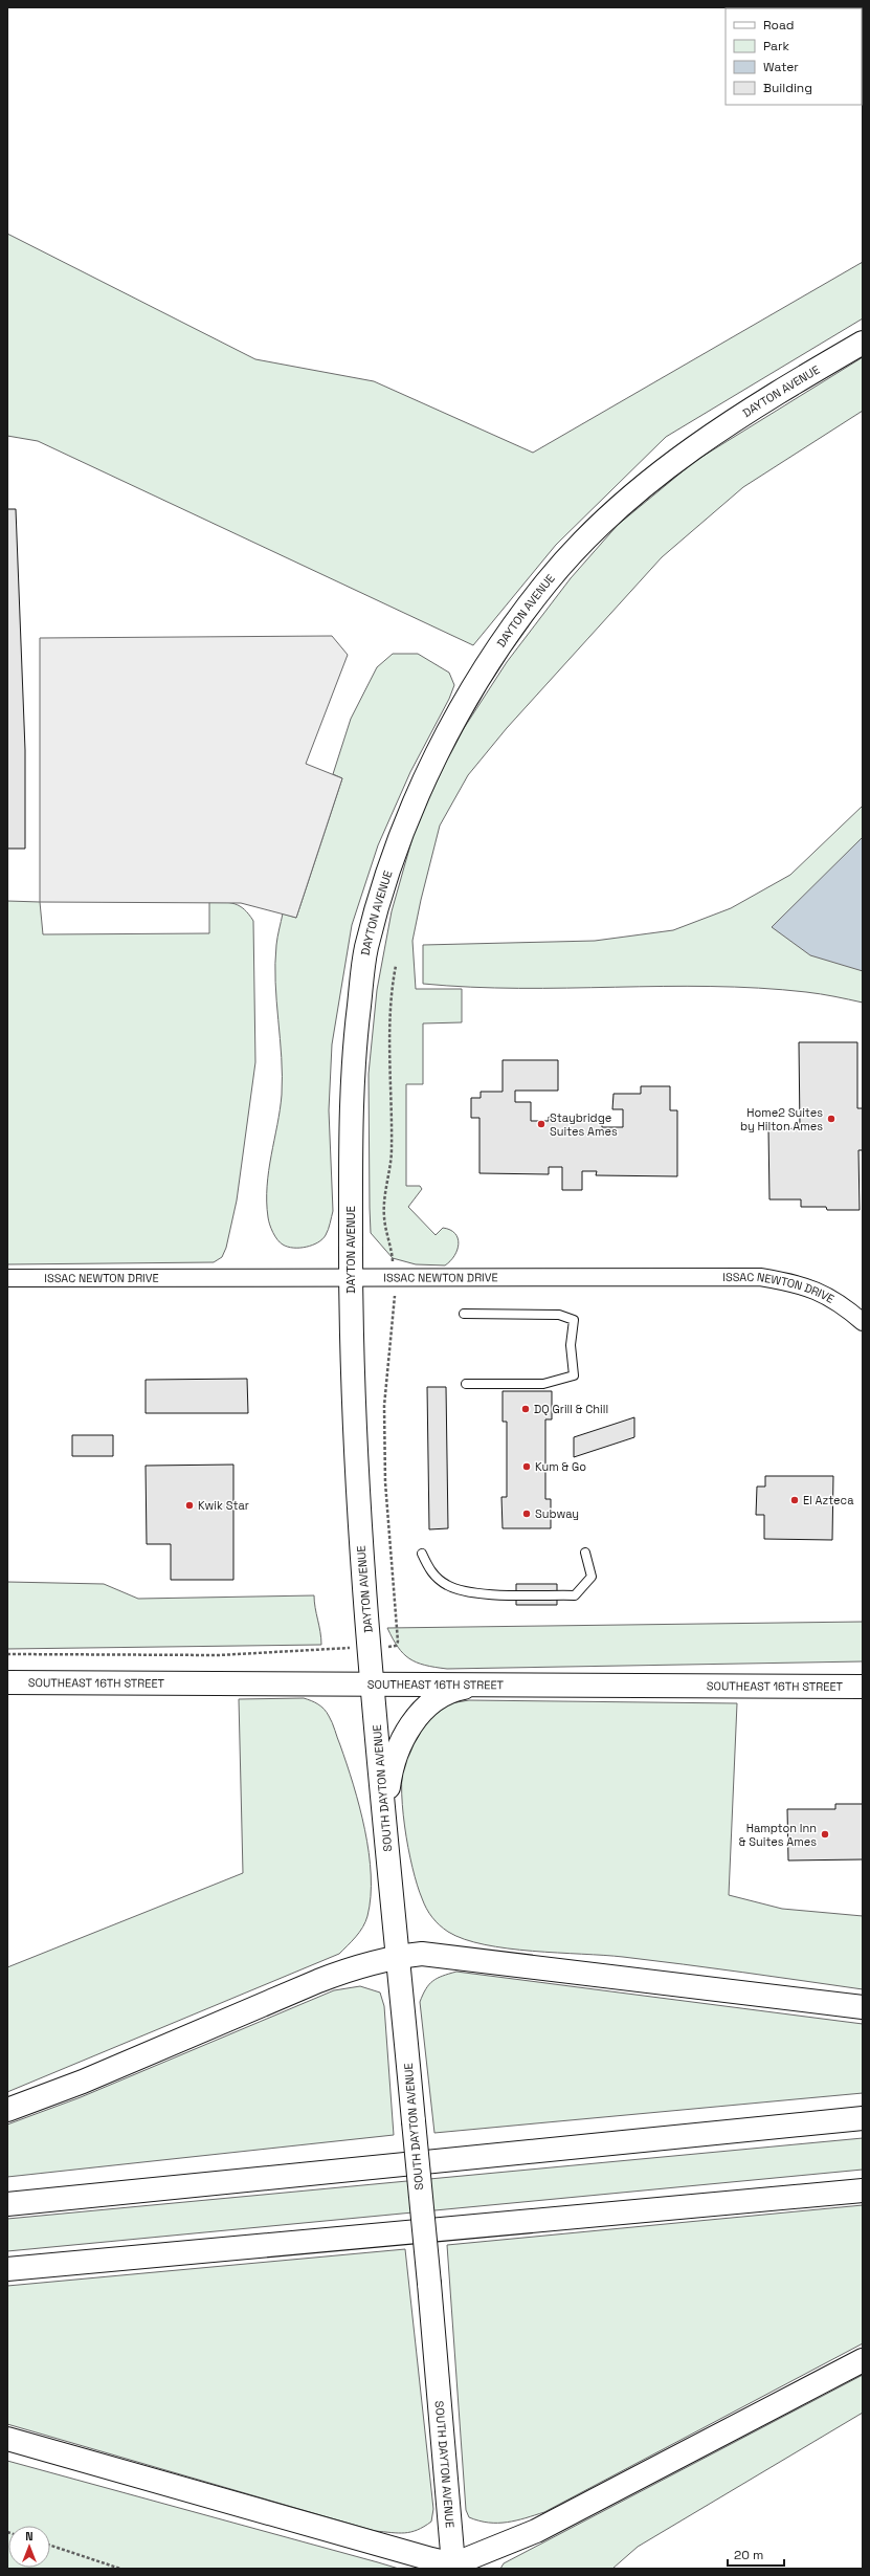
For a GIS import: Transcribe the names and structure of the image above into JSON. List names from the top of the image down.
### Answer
{
  "streets": {
    "main road": ["DAYTON AVENUE", "SOUTHEAST 16TH STREET", "SOUTH DAYTON AVENUE"],
    "street": ["ISSAC NEWTON DRIVE"]
  },
  "crossings": [
    ["DAYTON AVENUE", "ISSAC NEWTON DRIVE"],
    ["DAYTON AVENUE", "SOUTHEAST 16TH STREET"],
    ["DAYTON AVENUE", "SOUTH DAYTON AVENUE"],
    ["SOUTHEAST 16TH STREET", "SOUTH DAYTON AVENUE"]
  ],
  "places": [
    "Home2 Suites by Hilton Ames",
    "Staybridge Suites Ames",
    "DQ Grill & Chill",
    "Kum & Go",
    "El Azteca",
    "Kwik Star",
    "Subway",
    "Hampton Inn & Suites Ames"
  ],
  "legend": [
    "Road",
    "Park",
    "Water",
    "Building"
  ],
  "scale_bar": "20 m",
  "north": "top"
}
